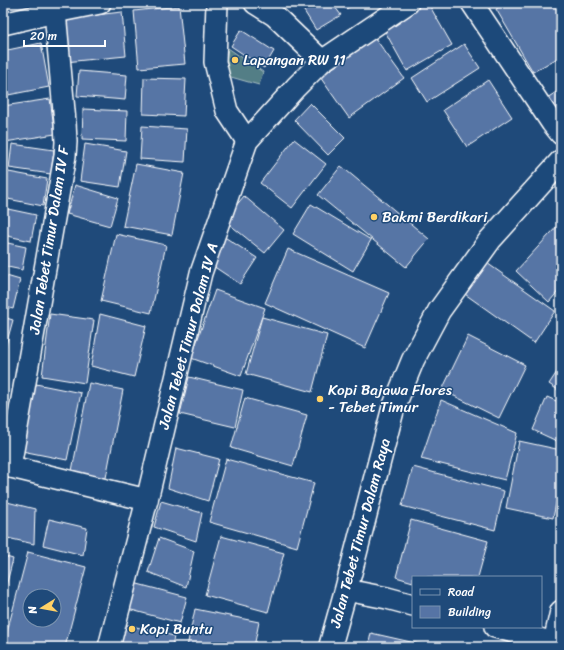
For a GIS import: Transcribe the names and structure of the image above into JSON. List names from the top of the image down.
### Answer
{
  "streets": {
    "street": ["Jalan Tebet Timur Dalam IV F", "Jalan Tebet Timur Dalam IV A", "Jalan Tebet Timur Dalam Raya"]
  },
  "places": [
    "Lapangan RW 11",
    "Bakmi Berdikari",
    "Kopi Bajawa Flores - Tebet Timur",
    "Kopi Buntu"
  ],
  "legend": ["Road", "Building"],
  "scale_bar": "20 m",
  "north": "left"
}
